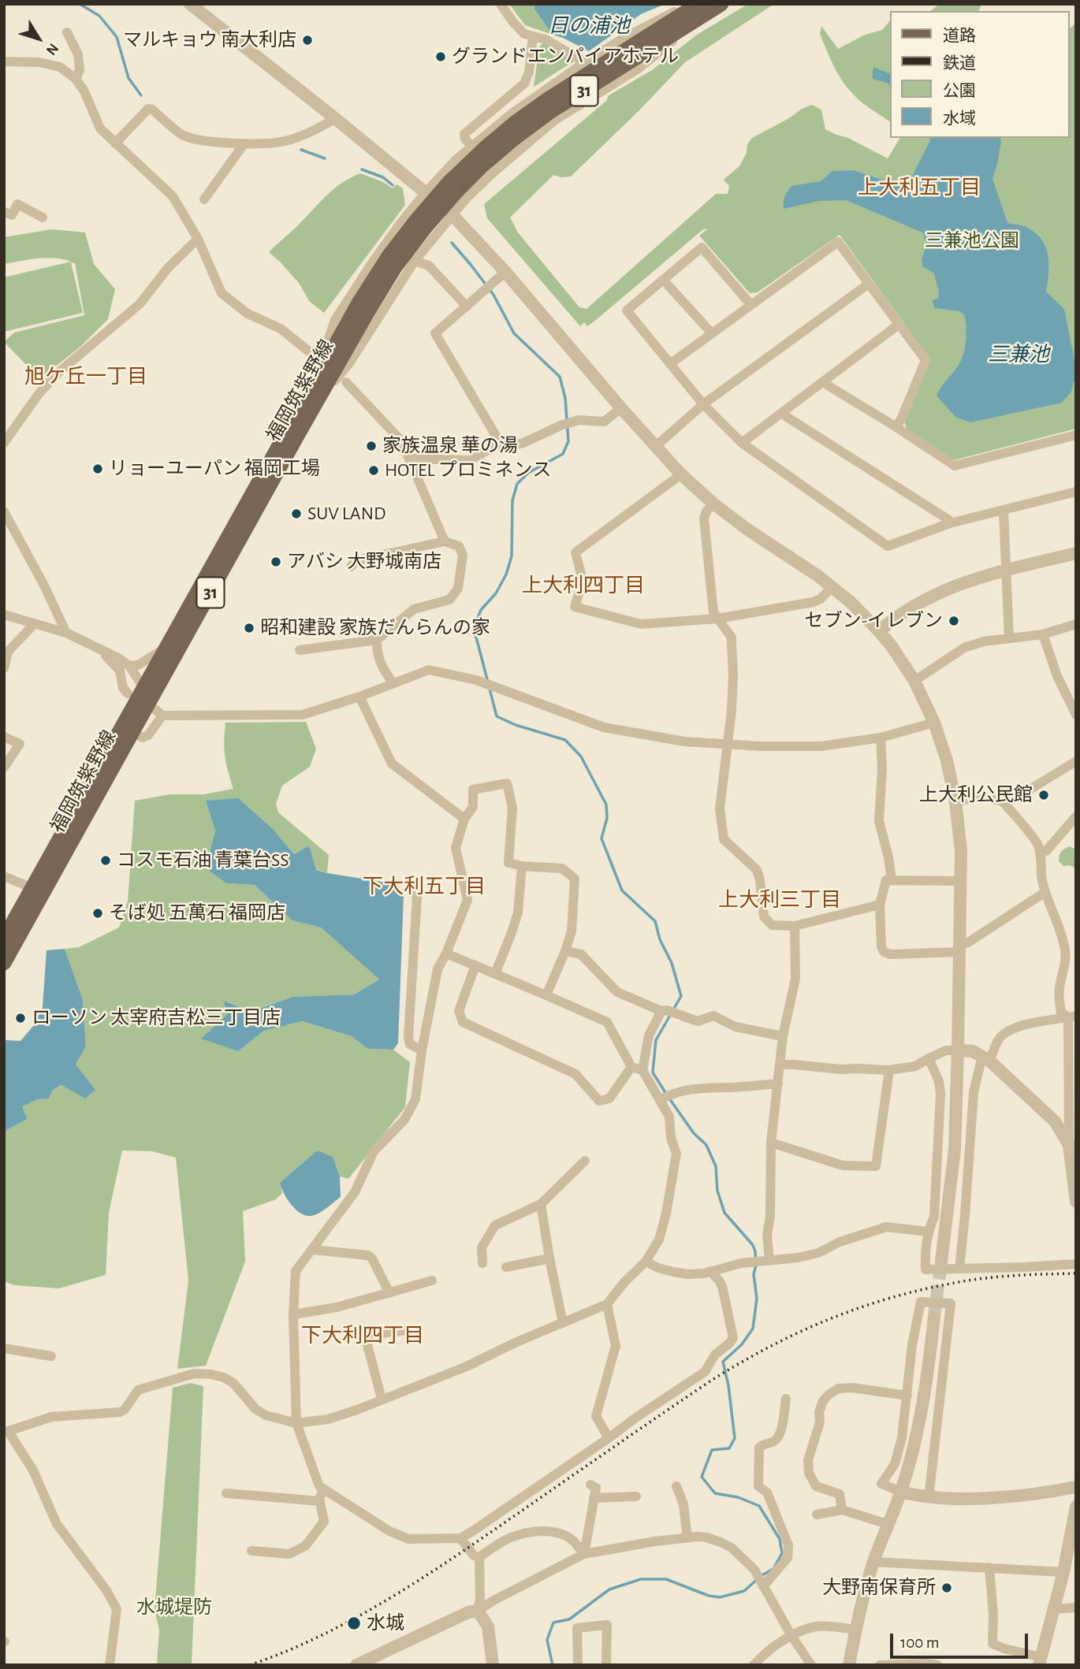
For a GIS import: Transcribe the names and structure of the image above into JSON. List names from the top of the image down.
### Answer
{
  "streets": {
    "main road": ["31", "福岡筑紫野線"]
  },
  "districts": [
    "上大利五丁目",
    "旭ケ丘一丁目",
    "上大利四丁目",
    "下大利五丁目",
    "上大利三丁目",
    "下大利四丁目"
  ],
  "water": ["日の浦池", "三兼池"],
  "parks": ["三兼池公園", "水城堤防"],
  "places": [
    "マルキョウ 南大利店",
    "グランドエンパイアホテル",
    "家族温泉 華の湯",
    "リョーユーパン 福岡工場",
    "HOTEL プロミネンス",
    "SUV LAND",
    "アバシ 大野城南店",
    "セブン-イレブン",
    "昭和建設 家族だんらんの家",
    "上大利公民館",
    "コスモ石油 青葉台SS",
    "そば処 五萬石 福岡店",
    "ローソン 太宰府吉松三丁目店",
    "大野南保育所",
    "水城"
  ],
  "legend": [
    "道路",
    "鉄道",
    "公園",
    "水域"
  ],
  "scale_bar": "100 m",
  "north": "bottom right"
}
